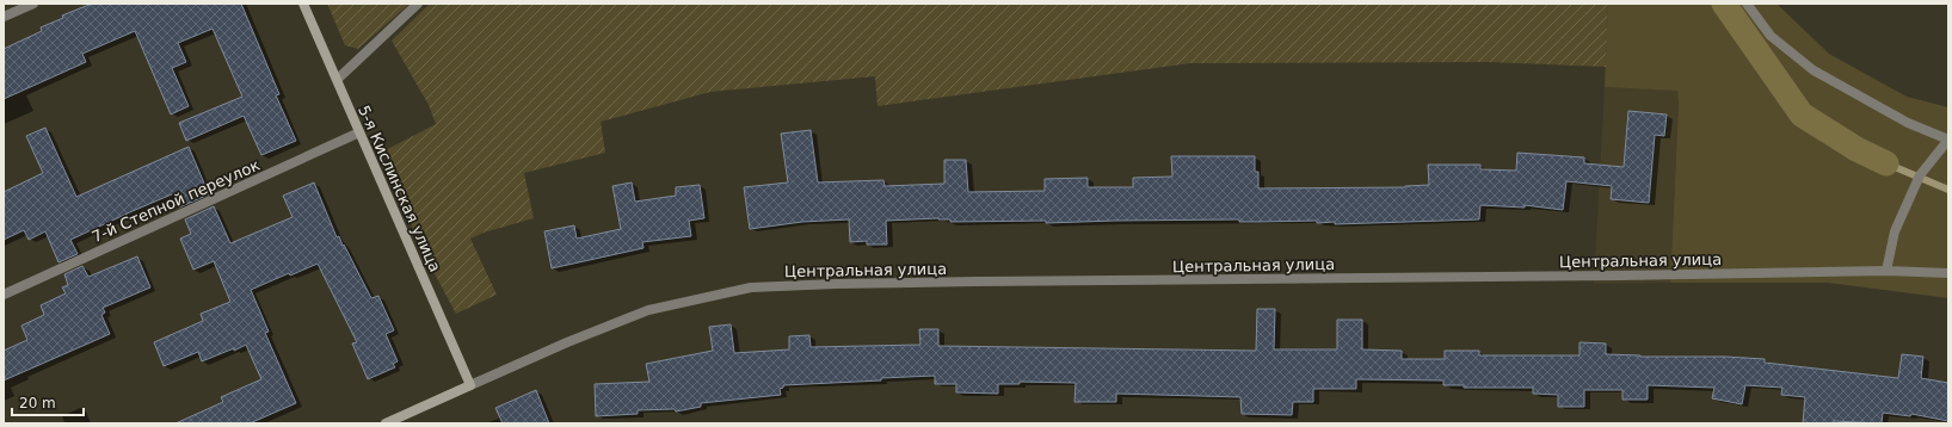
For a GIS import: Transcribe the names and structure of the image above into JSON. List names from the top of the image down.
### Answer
{
  "streets": {
    "street": ["5-я Кислинская улица", "7-й Степной переулок", "Центральная улица"]
  },
  "crossings": [
    ["5-я Кислинская улица", "7-й Степной переулок"],
    ["5-я Кислинская улица", "Центральная улица"]
  ],
  "scale_bar": "20 m"
}
